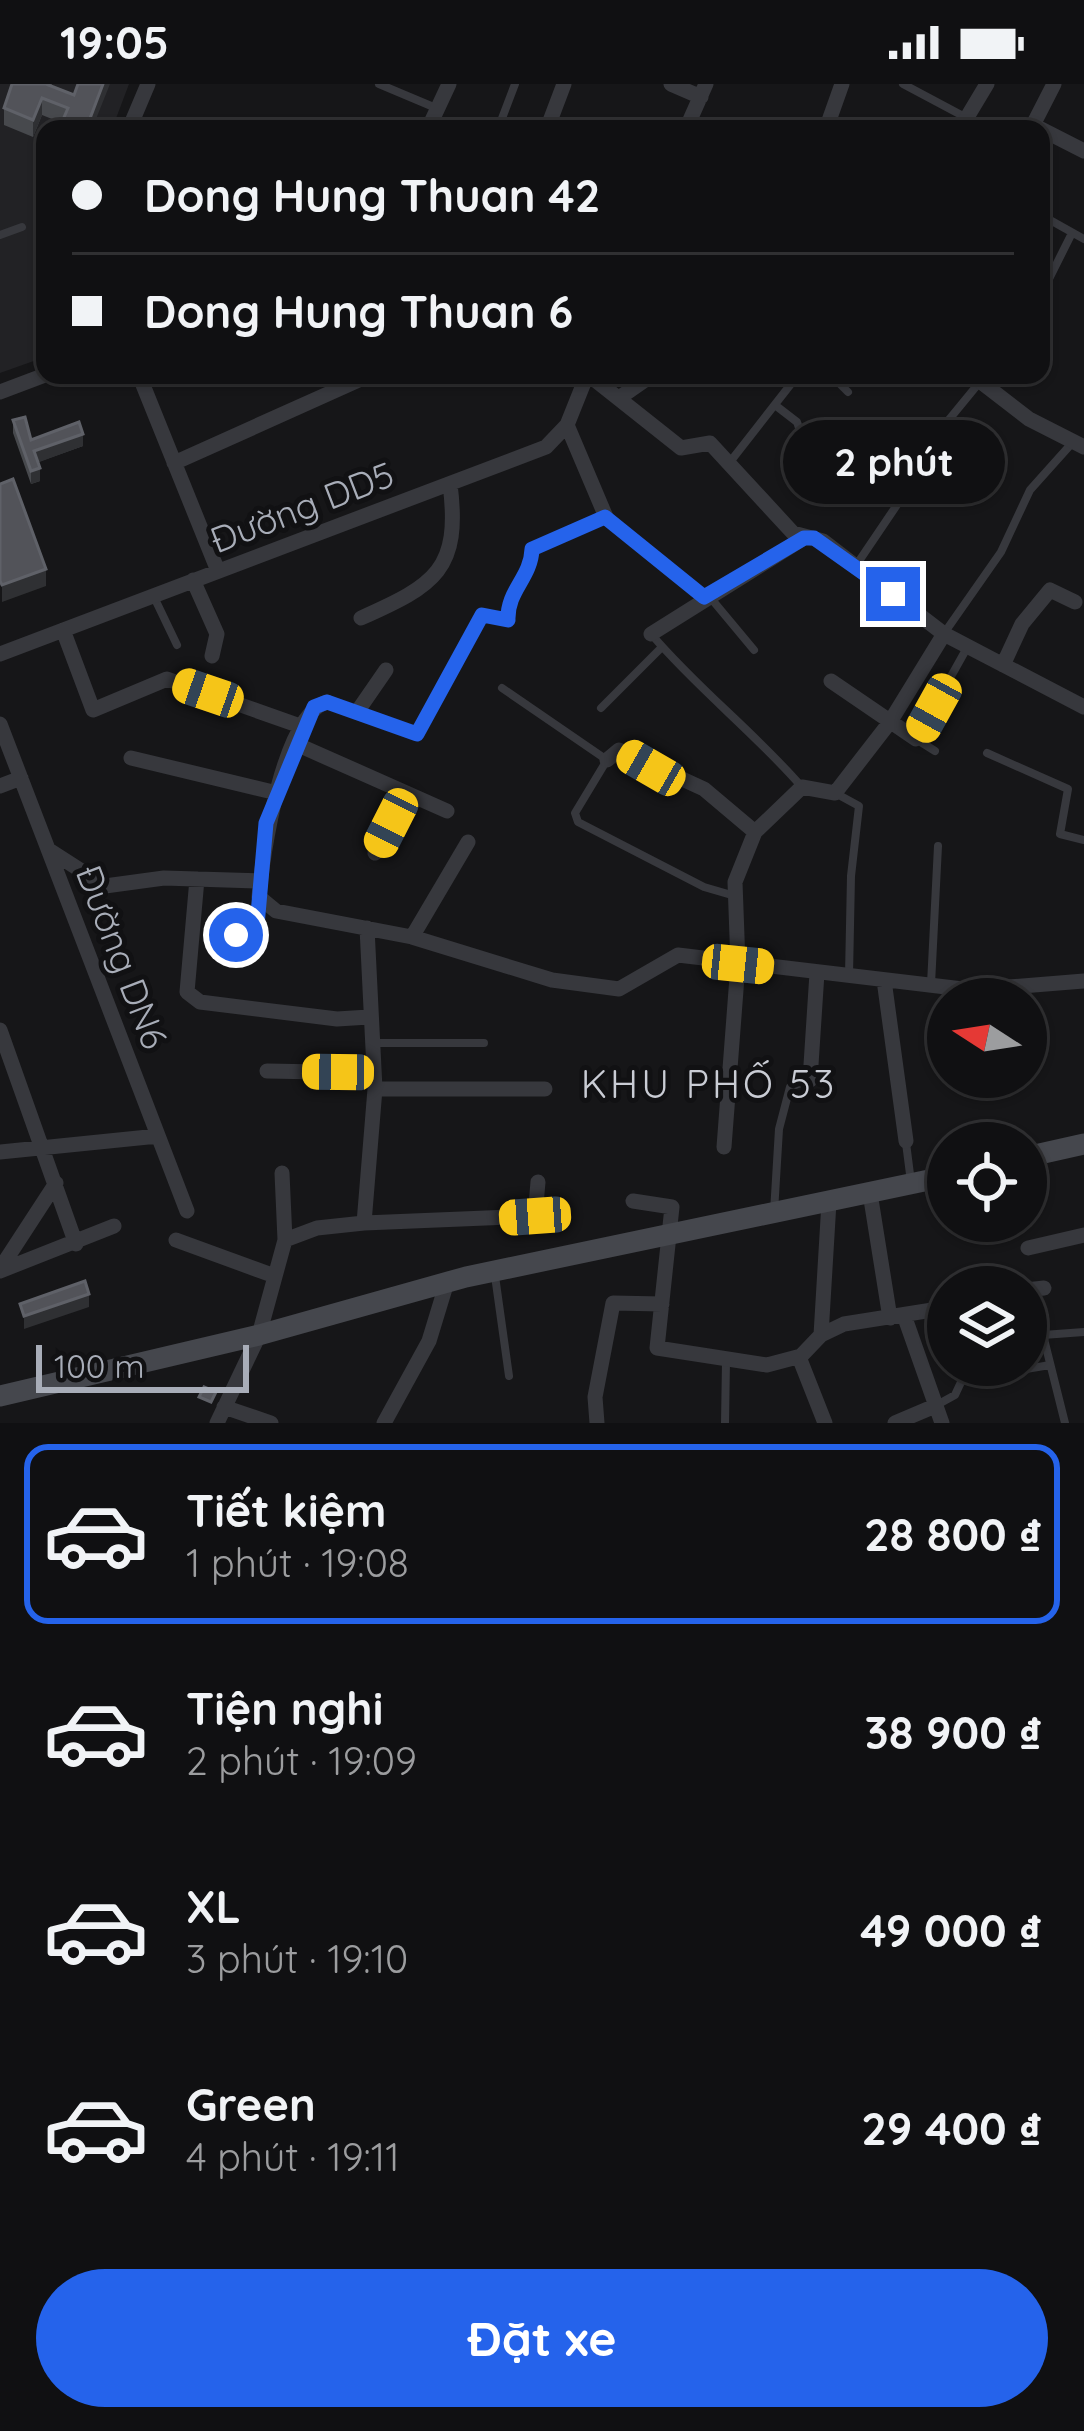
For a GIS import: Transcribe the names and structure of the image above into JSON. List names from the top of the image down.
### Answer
{
  "streets": {
    "street": ["Đường DD5", "Đường DN6"]
  },
  "districts": ["KHU PHỐ 53"],
  "scale_bar": "100 m",
  "north": "left",
  "page": {
    "status": "19:05",
    "banner": ["Dong Hung Thuan 42", "Dong Hung Thuan 6"],
    "bubble": "2 phút",
    "scale": "100 m",
    "list": [
      {
        "name": "Tiết kiệm",
        "note": "1 phút · 19:08",
        "value": "28 800 ₫"
      },
      {
        "name": "Tiện nghi",
        "note": "2 phút · 19:09",
        "value": "38 900 ₫"
      },
      {
        "name": "XL",
        "note": "3 phút · 19:10",
        "value": "49 000 ₫"
      },
      {
        "name": "Green",
        "note": "4 phút · 19:11",
        "value": "29 400 ₫"
      }
    ],
    "buttons": "Đặt xe"
  }
}
